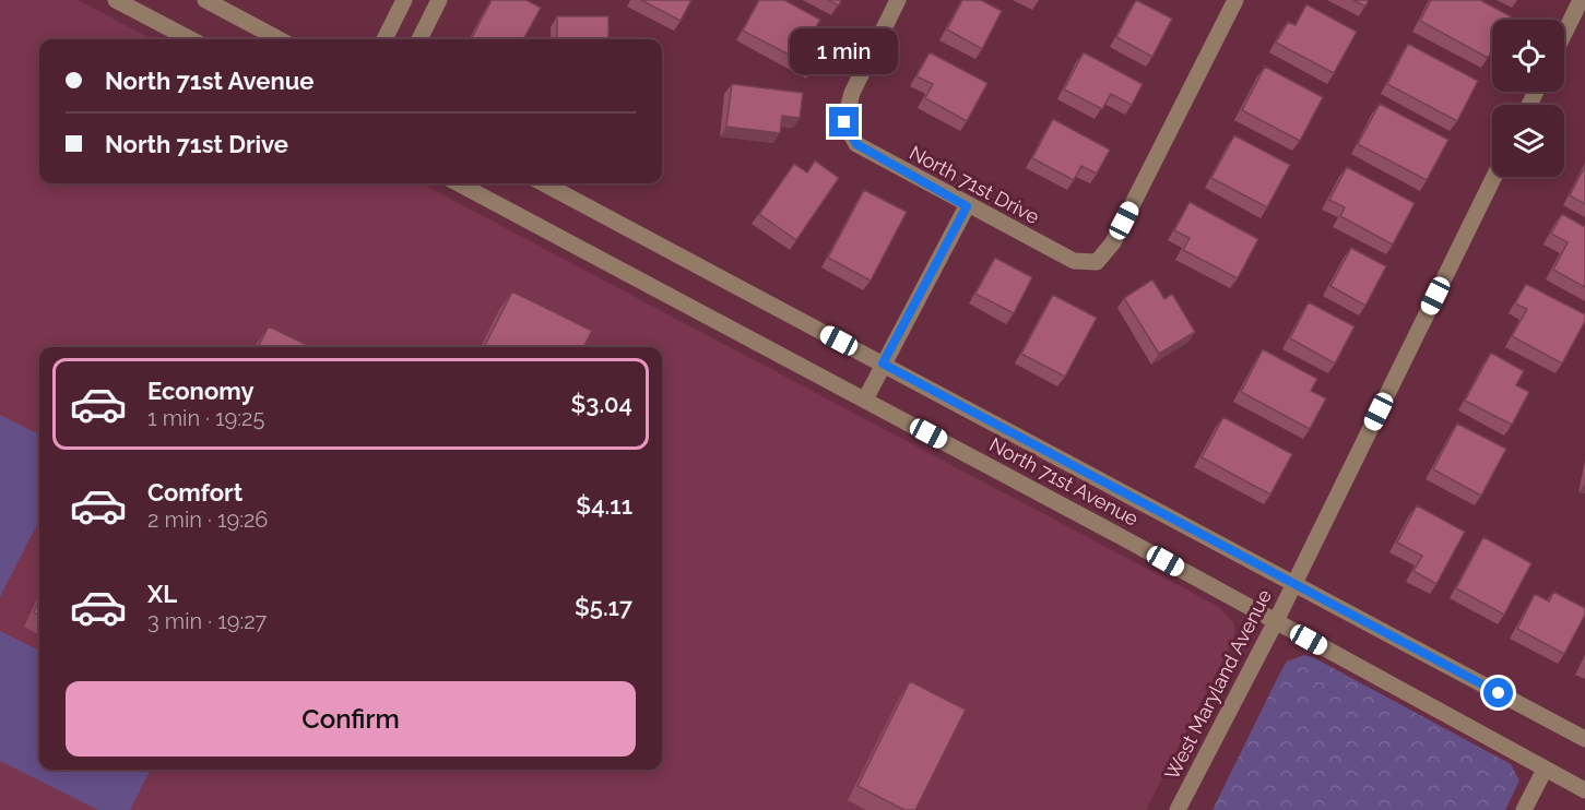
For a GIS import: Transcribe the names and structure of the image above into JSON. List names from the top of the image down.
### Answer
{
  "streets": {
    "street": ["North 71st Drive", "North 71st Avenue", "West Maryland Avenue"]
  },
  "crossings": [
    ["North 71st Avenue", "West Maryland Avenue"]
  ],
  "page": {
    "bubble": "1 min",
    "banner": ["North 71st Avenue", "North 71st Drive"],
    "list": [
      {
        "name": "Economy",
        "note": "1 min · 19:25",
        "value": "$3.04"
      },
      {
        "name": "Comfort",
        "note": "2 min · 19:26",
        "value": "$4.11"
      },
      {
        "name": "XL",
        "note": "3 min · 19:27",
        "value": "$5.17"
      }
    ],
    "buttons": "Confirm"
  }
}
